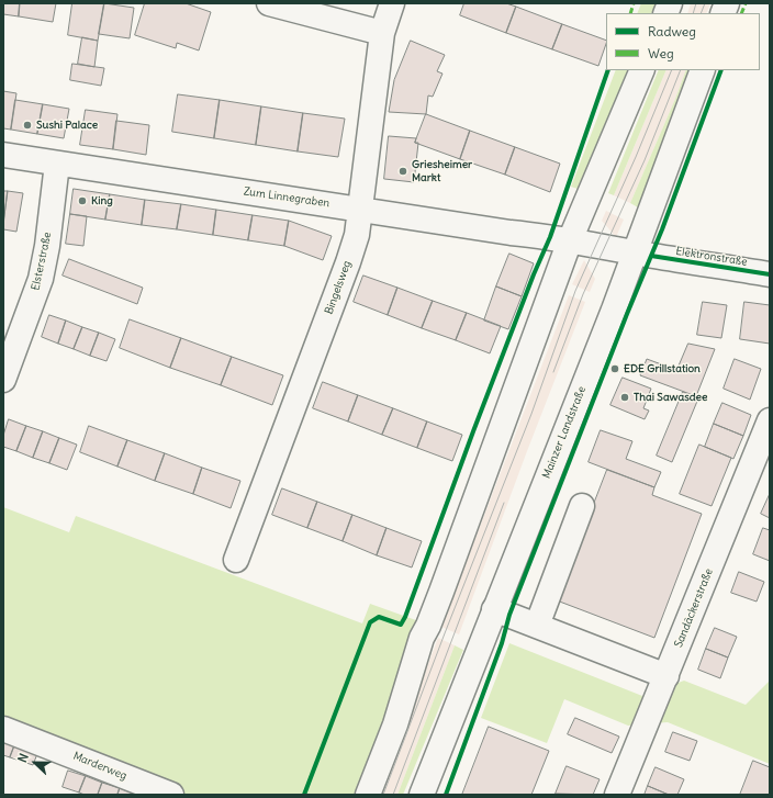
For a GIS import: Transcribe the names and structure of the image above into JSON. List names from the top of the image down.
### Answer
{
  "streets": {
    "street": [
      "Zum Linnegraben",
      "Elektronstraße",
      "Elsterstraße",
      "Bingelsweg",
      "Mainzer Landstraße",
      "Sandäckerstraße",
      "Marderweg"
    ]
  },
  "crossings": [
    ["Zum Linnegraben", "Elektronstraße"],
    ["Zum Linnegraben", "Elsterstraße"],
    ["Zum Linnegraben", "Bingelsweg"],
    ["Elektronstraße", "Mainzer Landstraße"]
  ],
  "places": [
    "Sushi Palace",
    "Griesheimer Markt",
    "King",
    "EDE Grillstation",
    "Thai Sawasdee"
  ],
  "legend": ["Radweg", "Weg"],
  "north": "left"
}
